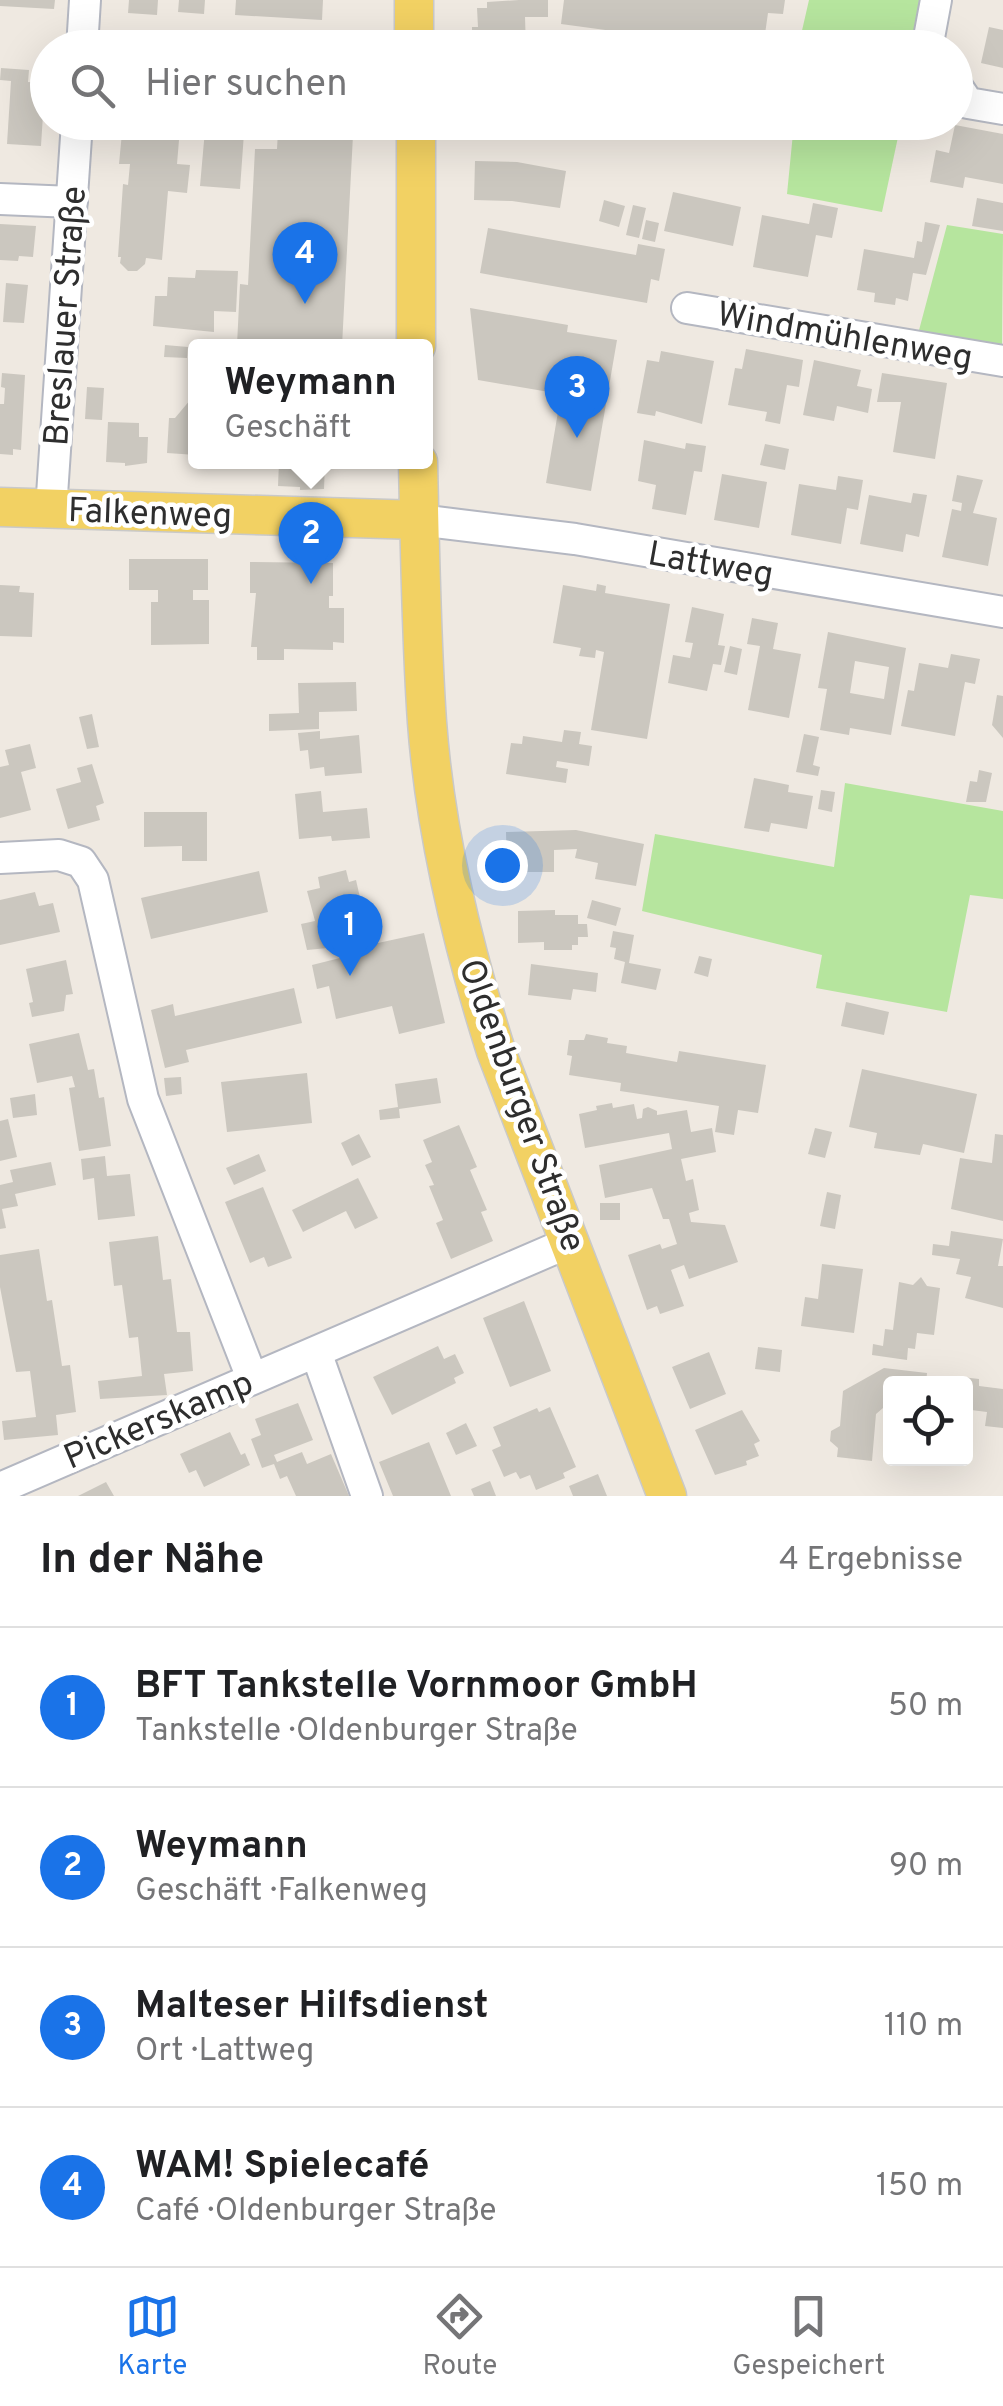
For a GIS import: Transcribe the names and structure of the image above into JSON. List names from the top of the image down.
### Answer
{
  "streets": {
    "main road": ["Falkenweg", "Oldenburger Straße"],
    "street": [
      "Breslauer Straße",
      "Windmühlenweg",
      "Lattweg",
      "Pickerskamp"
    ]
  },
  "crossings": [
    ["Breslauer Straße", "Falkenweg"],
    ["Falkenweg", "Lattweg"],
    ["Falkenweg", "Oldenburger Straße"],
    ["Lattweg", "Oldenburger Straße"],
    ["Oldenburger Straße", "Pickerskamp"]
  ],
  "page": {
    "search": "Hier suchen",
    "pins": [
      "4",
      "3",
      "2",
      "1"
    ],
    "popup": ["Weymann", "Geschäft"],
    "heading": ["In der Nähe", "4 Ergebnisse"],
    "list": [
      {
        "mark": "1",
        "name": "BFT Tankstelle Vornmoor GmbH",
        "note": "Tankstelle · Oldenburger Straße",
        "value": "50 m"
      },
      {
        "mark": "2",
        "name": "Weymann",
        "note": "Geschäft · Falkenweg",
        "value": "90 m"
      },
      {
        "mark": "3",
        "name": "Malteser Hilfsdienst",
        "note": "Ort · Lattweg",
        "value": "110 m"
      },
      {
        "mark": "4",
        "name": "WAM! Spielecafé",
        "note": "Café · Oldenburger Straße",
        "value": "150 m"
      }
    ],
    "nav": ["Karte", "Route", "Gespeichert"]
  }
}
